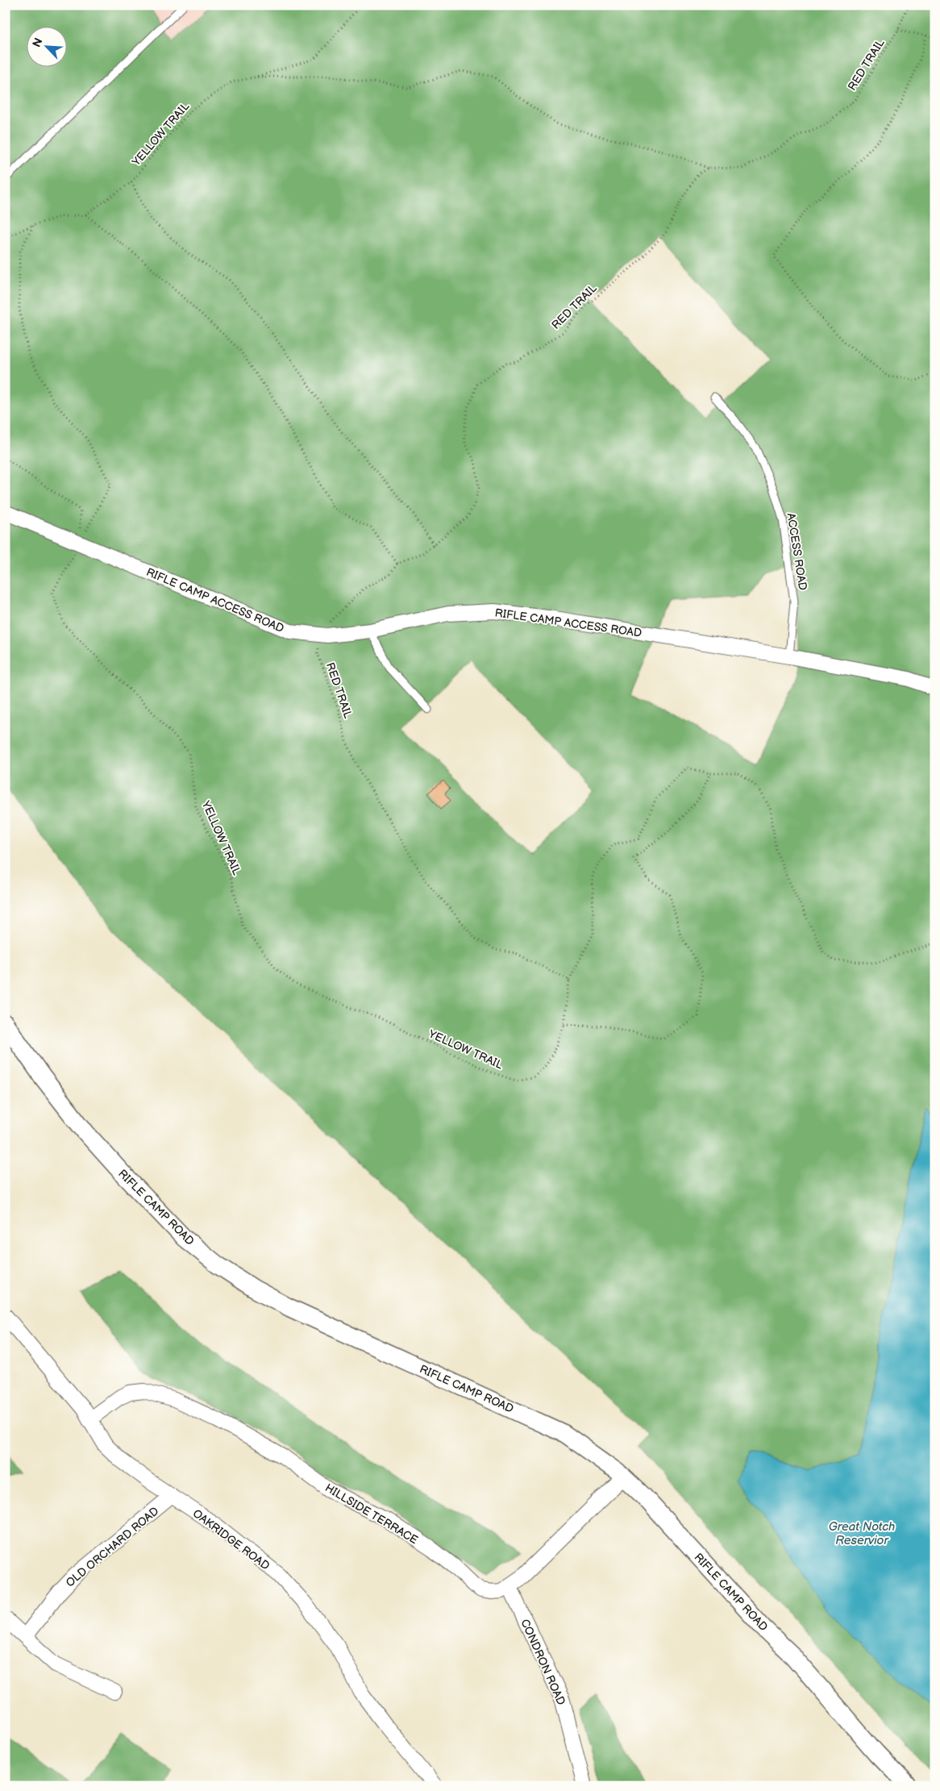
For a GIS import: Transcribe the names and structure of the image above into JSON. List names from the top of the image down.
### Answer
{
  "streets": {
    "street": [
      "RIFLE CAMP ACCESS ROAD",
      "RIFLE CAMP ROAD",
      "HILLSIDE TERRACE",
      "OAKRIDGE ROAD",
      "OLD ORCHARD ROAD",
      "CONDRON ROAD"
    ],
    "lane": ["ACCESS ROAD"],
    "path": ["RED TRAIL", "YELLOW TRAIL"]
  },
  "crossings": [
    ["RED TRAIL", "RIFLE CAMP ACCESS ROAD"],
    ["YELLOW TRAIL", "RIFLE CAMP ACCESS ROAD"],
    ["ACCESS ROAD", "RIFLE CAMP ACCESS ROAD"],
    ["RIFLE CAMP ROAD", "HILLSIDE TERRACE"],
    ["HILLSIDE TERRACE", "OAKRIDGE ROAD"],
    ["HILLSIDE TERRACE", "CONDRON ROAD"],
    ["OAKRIDGE ROAD", "OLD ORCHARD ROAD"]
  ],
  "water": ["Great Notch Reservior"],
  "north": "top left"
}
